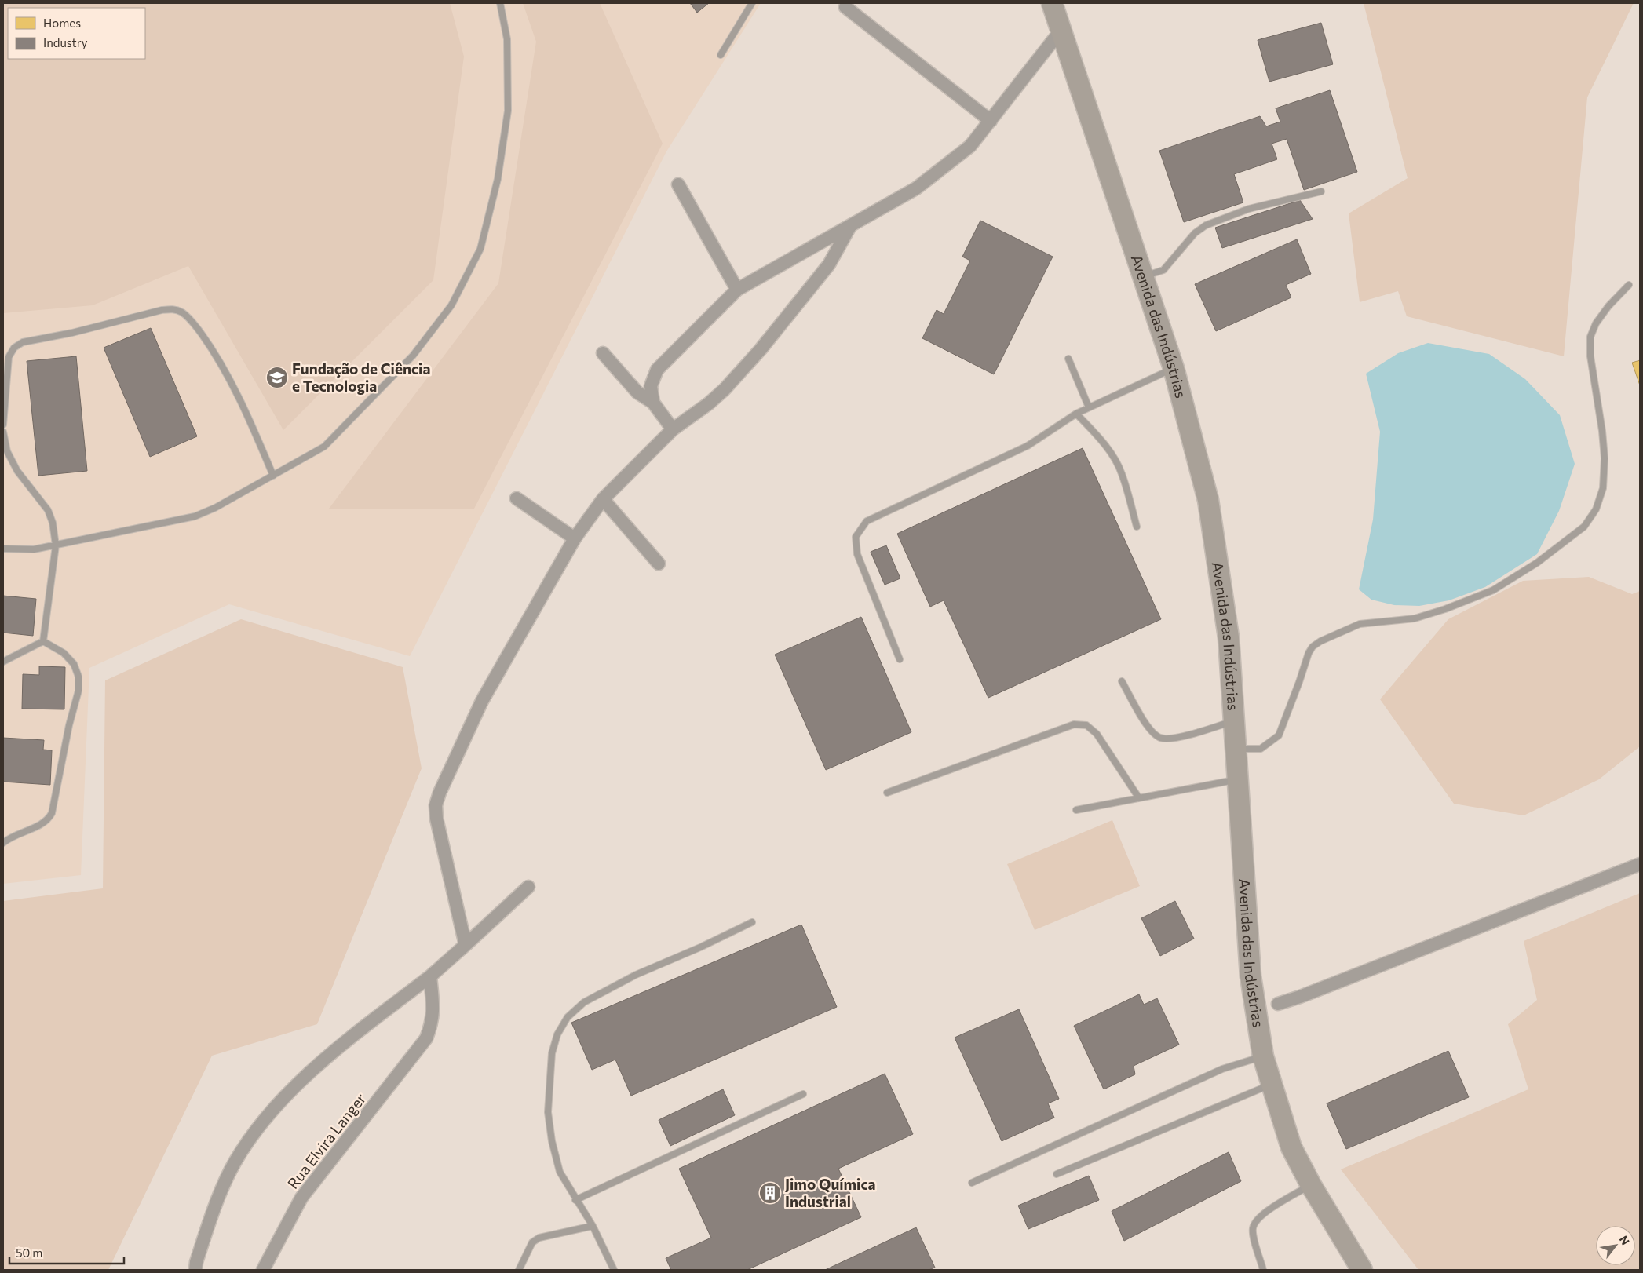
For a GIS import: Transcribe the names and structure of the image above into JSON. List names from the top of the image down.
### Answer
{
  "streets": {
    "main road": ["Avenida das Indústrias"],
    "street": ["Rua Elvira Langer"]
  },
  "places": {
    "school or university": ["Fundação de Ciência e Tecnologia"],
    "building": ["Jimo Química Industrial"]
  },
  "legend": ["Homes", "Industry"],
  "scale_bar": "50 m",
  "north": "top right"
}
